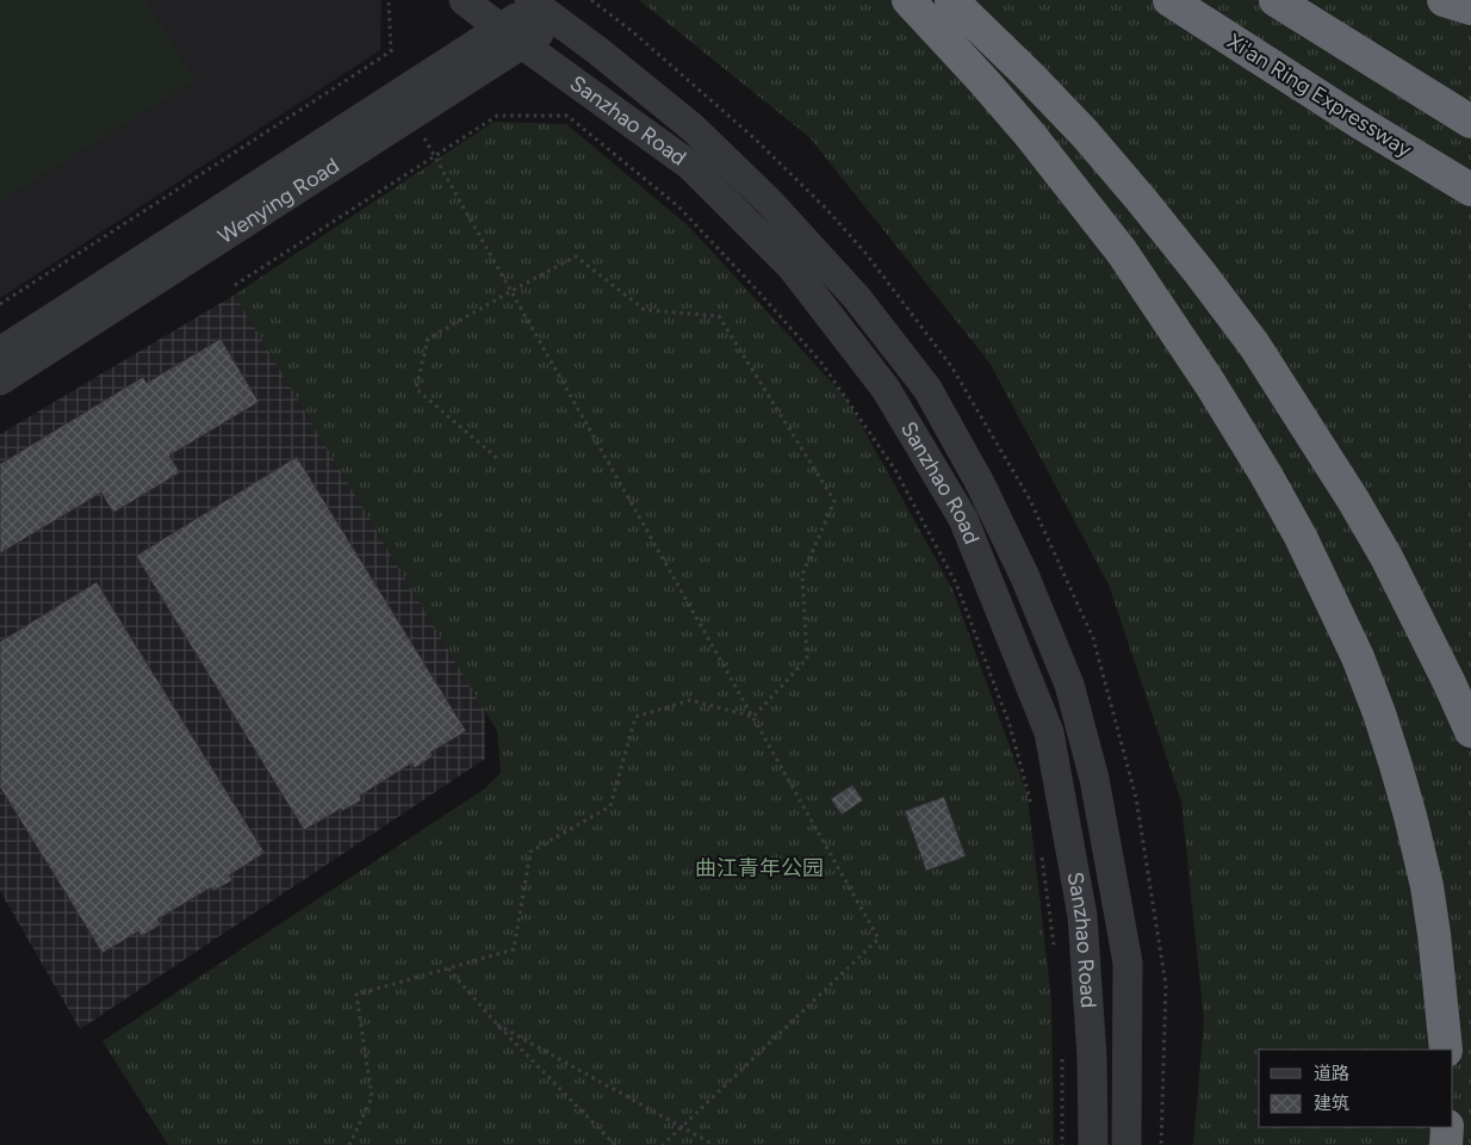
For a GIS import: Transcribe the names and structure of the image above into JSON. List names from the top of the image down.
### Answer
{
  "streets": {
    "highway": ["Xi'an Ring Expressway"],
    "street": ["Sanzhao Road", "Wenying Road"]
  },
  "crossings": [
    ["Sanzhao Road", "Wenying Road"]
  ],
  "parks": ["曲江青年公园"],
  "legend": ["道路", "建筑"]
}
